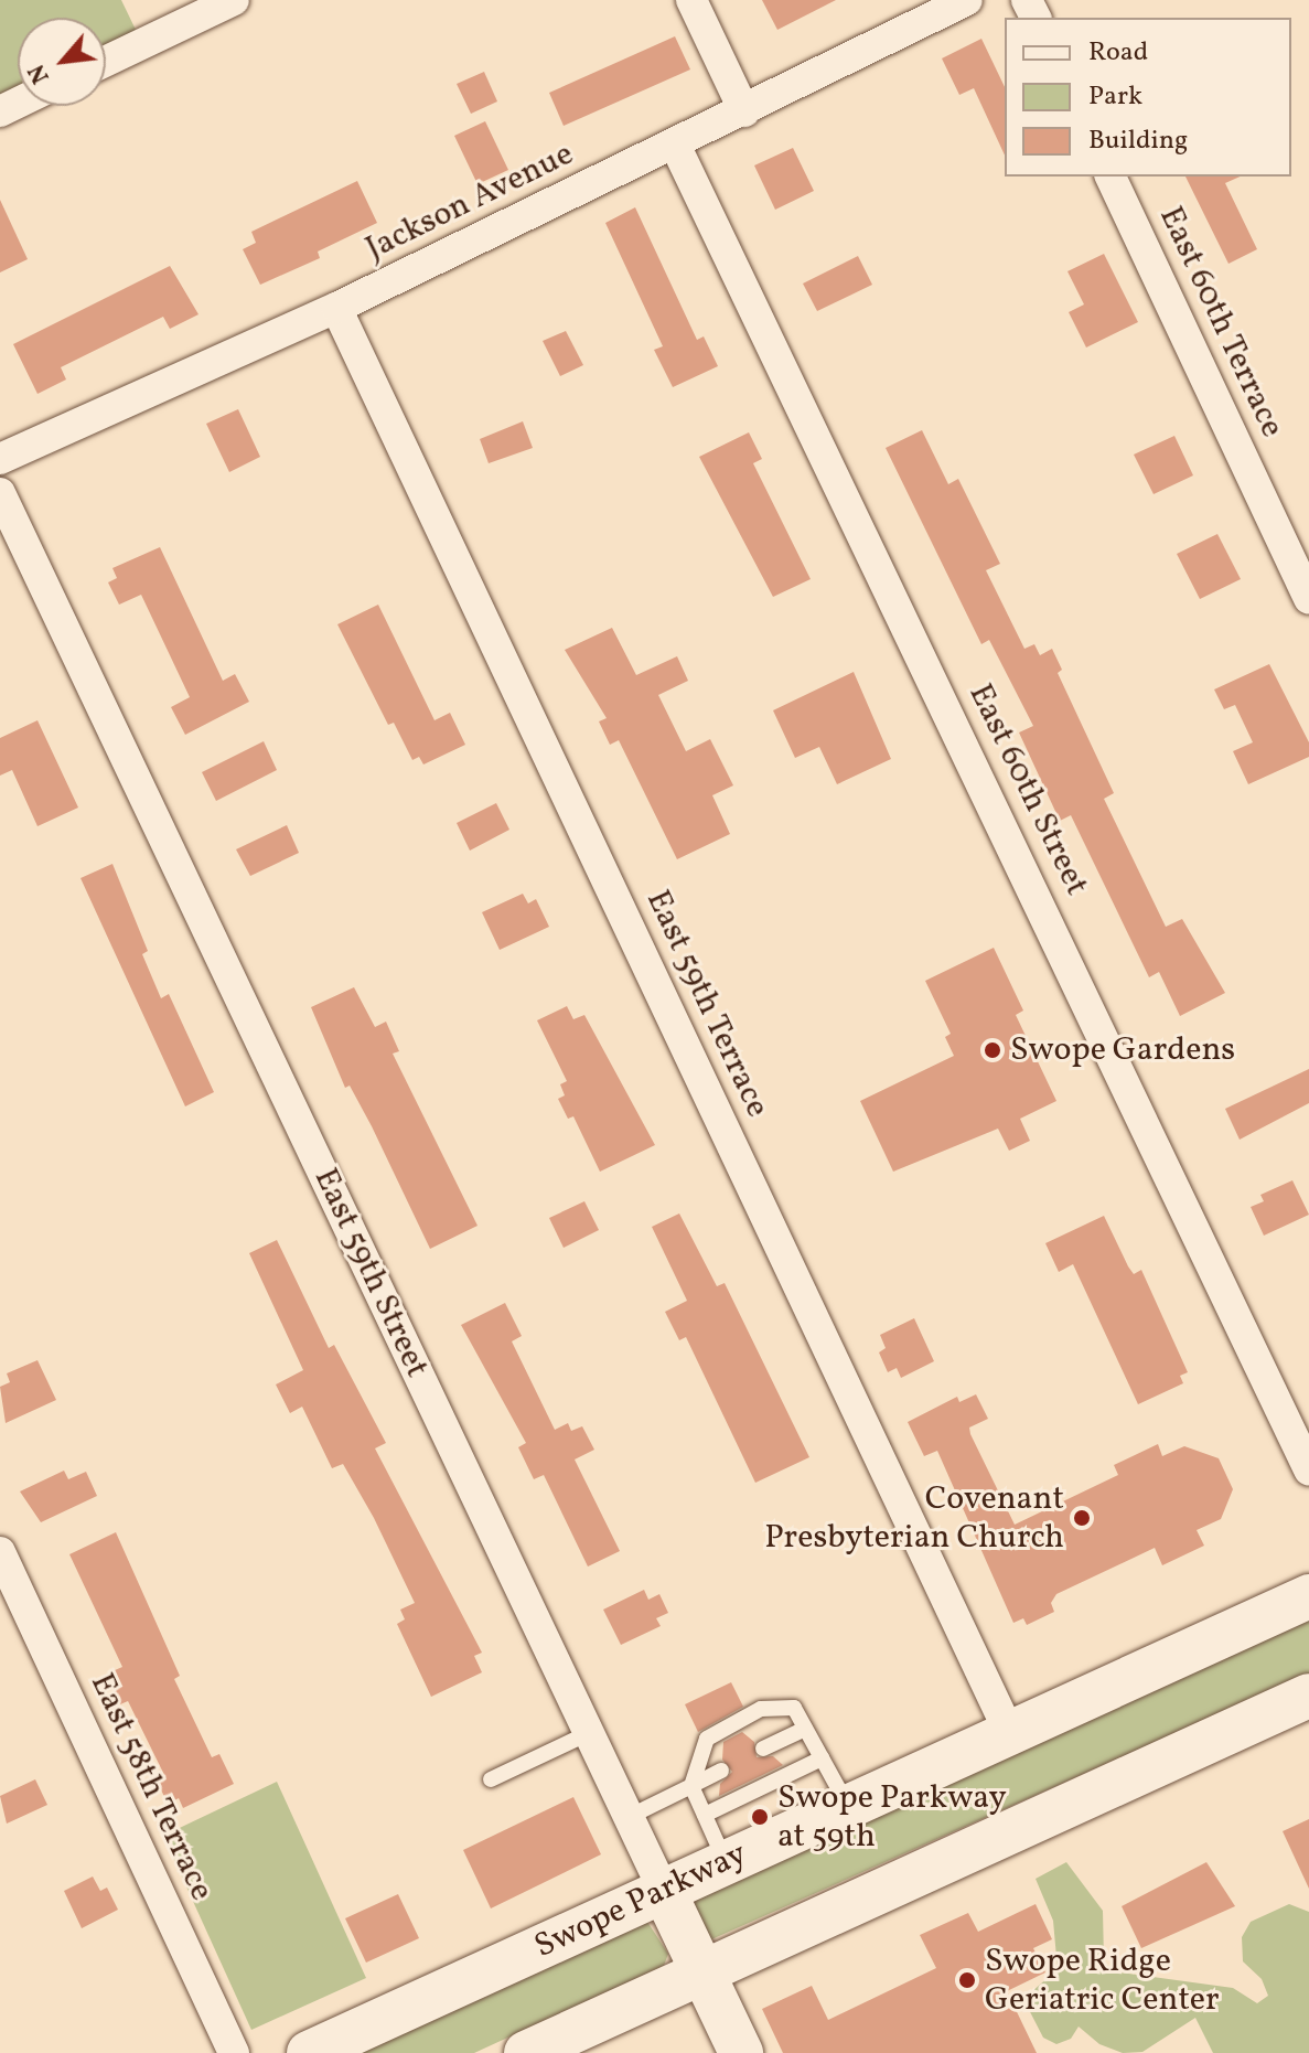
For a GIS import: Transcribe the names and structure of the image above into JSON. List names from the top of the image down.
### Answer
{
  "streets": {
    "main road": ["East 59th Street", "Swope Parkway"],
    "street": [
      "Jackson Avenue",
      "East 60th Terrace",
      "East 60th Street",
      "East 59th Terrace",
      "East 58th Terrace"
    ]
  },
  "crossings": [
    ["Jackson Avenue", "East 60th Street"],
    ["Jackson Avenue", "East 59th Terrace"],
    ["East 59th Terrace", "Swope Parkway"],
    ["East 59th Street", "Swope Parkway"]
  ],
  "places": [
    "Swope Gardens",
    "Covenant Presbyterian Church",
    "Swope Parkway at 59th",
    "Swope Ridge Geriatric Center"
  ],
  "legend": ["Road", "Park", "Building"],
  "north": "bottom left"
}
